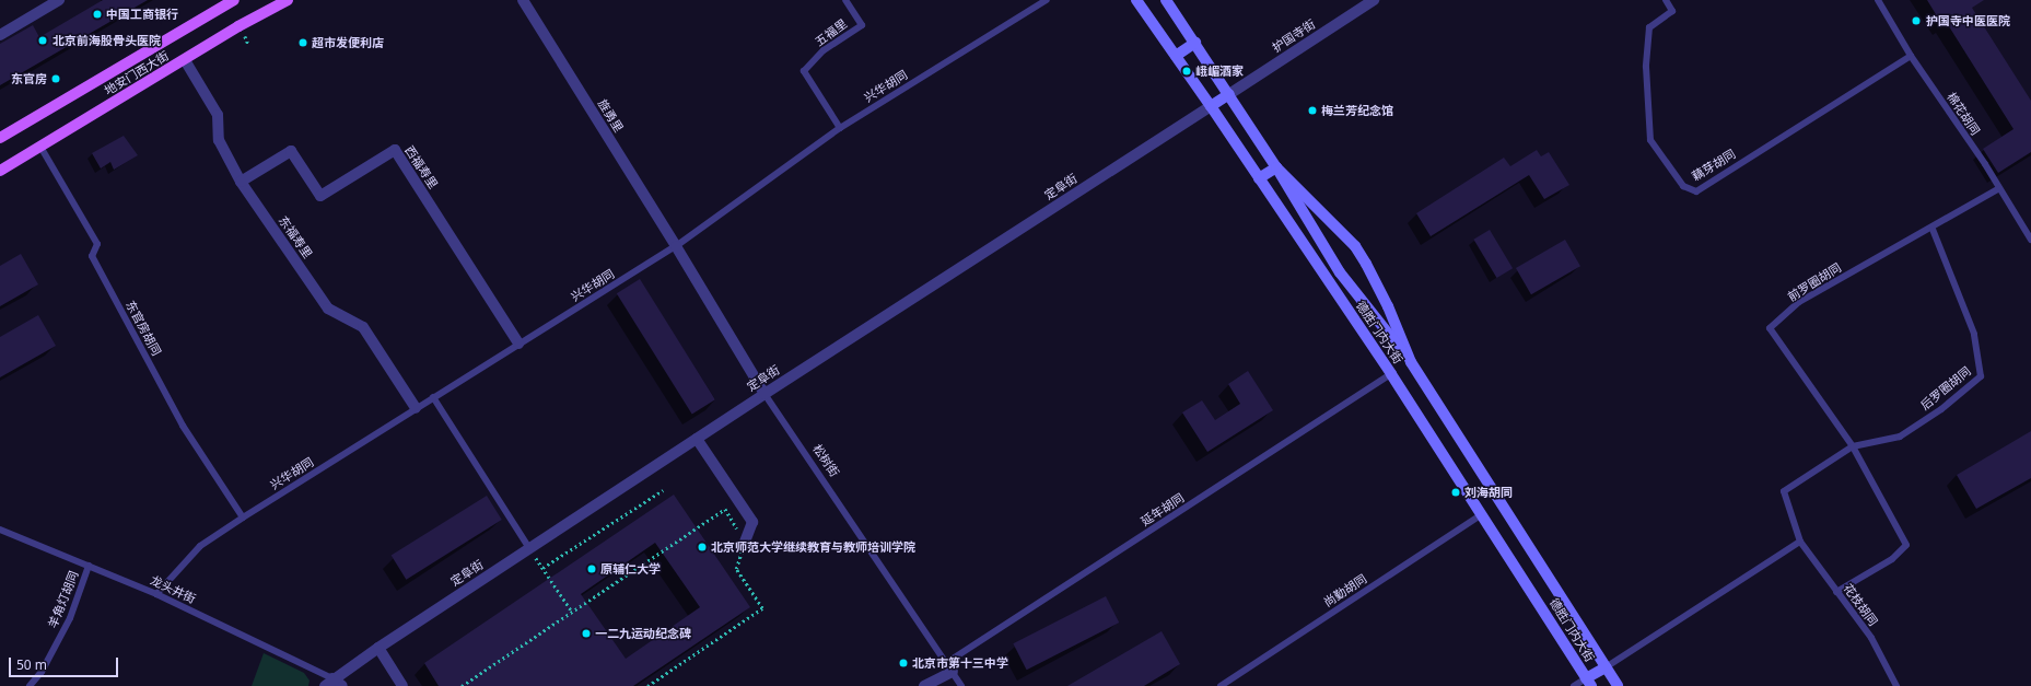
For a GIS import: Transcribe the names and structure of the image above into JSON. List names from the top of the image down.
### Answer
{
  "streets": {
    "main road": ["地安门西大街", "德胜门内大街"],
    "street": [
      "护国寺街",
      "旌勇里",
      "西福寿里",
      "定阜街",
      "东福寿里",
      "松树街"
    ],
    "lane": [
      "五福里",
      "兴华胡同",
      "棉花胡同",
      "藕芽胡同",
      "前罗圈胡同",
      "东官房胡同",
      "后罗圈胡同",
      "延年胡同",
      "龙头井街",
      "尚勤胡同",
      "羊角灯胡同",
      "花枝胡同"
    ]
  },
  "crossings": [
    ["五福里", "兴华胡同"],
    ["护国寺街", "德胜门内大街"],
    ["地安门西大街", "东福寿里"],
    ["地安门西大街", "东官房胡同"],
    ["兴华胡同", "旌勇里"],
    ["兴华胡同", "西福寿里"],
    ["兴华胡同", "东福寿里"],
    ["兴华胡同", "东官房胡同"],
    ["兴华胡同", "松树街"],
    ["兴华胡同", "龙头井街"],
    ["棉花胡同", "藕芽胡同"],
    ["棉花胡同", "前罗圈胡同"],
    ["旌勇里", "松树街"],
    ["西福寿里", "东福寿里"],
    ["定阜街", "德胜门内大街"],
    ["定阜街", "松树街"],
    ["定阜街", "龙头井街"],
    ["前罗圈胡同", "后罗圈胡同"],
    ["前罗圈胡同", "花枝胡同"],
    ["德胜门内大街", "延年胡同"],
    ["德胜门内大街", "尚勤胡同"],
    ["后罗圈胡同", "花枝胡同"],
    ["松树街", "延年胡同"],
    ["龙头井街", "羊角灯胡同"]
  ],
  "places": [
    "中国工商银行",
    "护国寺中医医院",
    "北京前海股骨头医院",
    "超市发便利店",
    "峨嵋酒家",
    "东官房",
    "梅兰芳纪念馆",
    "刘海胡同",
    "北京师范大学继续教育与教师培训学院",
    "原辅仁大学",
    "一二九运动纪念碑",
    "北京市第十三中学"
  ],
  "scale_bar": "50 m"
}
